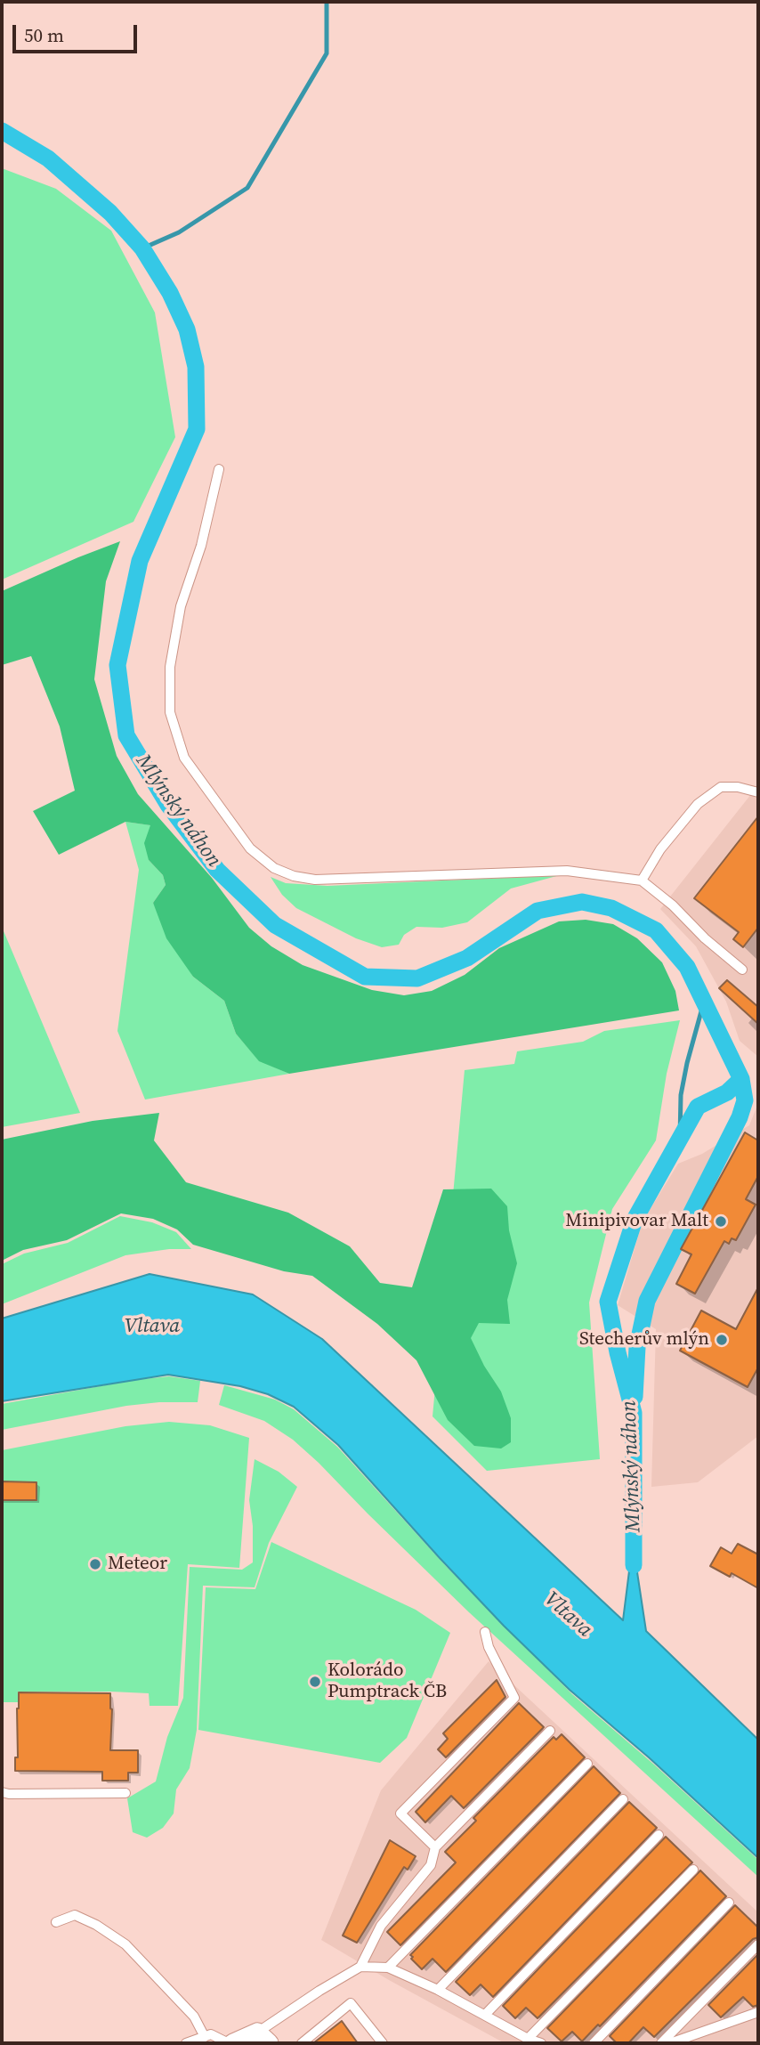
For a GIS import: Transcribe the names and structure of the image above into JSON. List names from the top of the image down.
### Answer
{
  "water": ["Mlýnský náhon", "Vltava"],
  "places": [
    "Minipivovar Malt",
    "Stecherův mlýn",
    "Meteor",
    "Kolorádo Pumptrack ČB"
  ],
  "scale_bar": "50 m"
}
